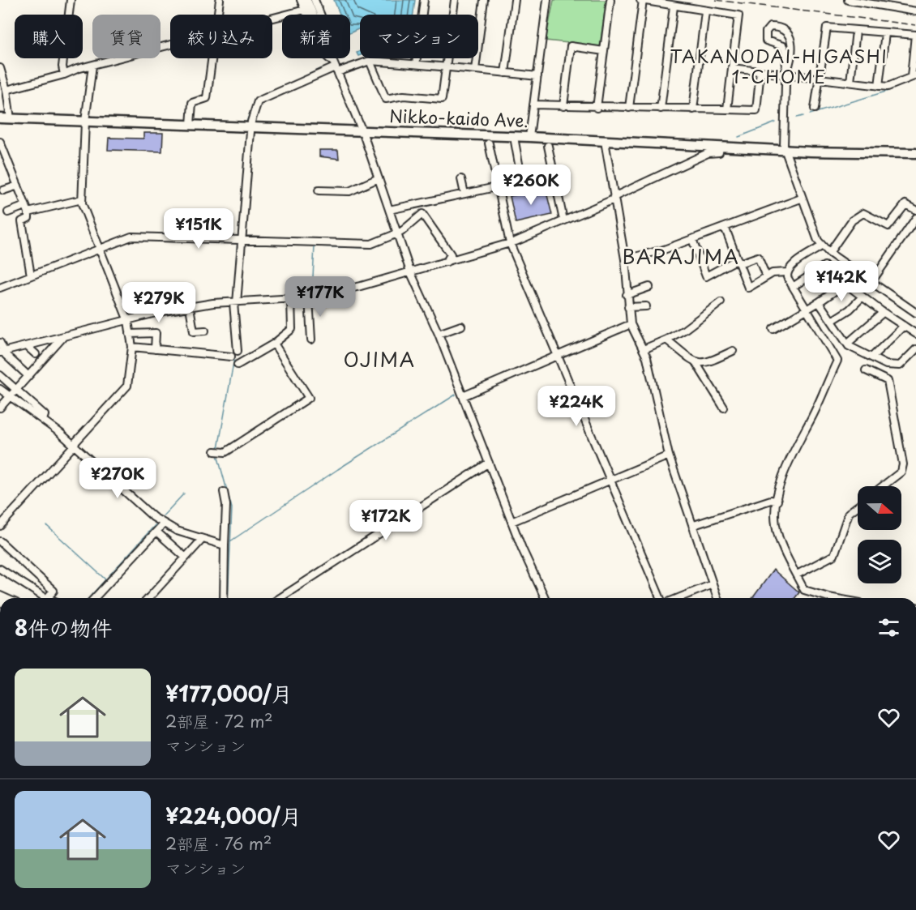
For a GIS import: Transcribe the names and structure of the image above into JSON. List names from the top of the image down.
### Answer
{
  "streets": {
    "highway": ["Nikko-kaido Ave."]
  },
  "districts": ["TAKANODAI-HIGASHI 1-CHOME", "BARAJIMA", "OJIMA"],
  "north": "right",
  "page": {
    "chip": [
      "購入",
      "賃貸",
      "絞り込み",
      "新着",
      "マンション"
    ],
    "price": [
      "¥260K",
      "¥151K",
      "¥142K",
      "¥177K",
      "¥279K",
      "¥224K",
      "¥270K",
      "¥172K"
    ],
    "heading": "8件の物件",
    "list": [
      {
        "name": "¥177,000/月",
        "note": "2部屋 · 72 m² · マンション"
      },
      {
        "name": "¥224,000/月",
        "note": "2部屋 · 76 m² · マンション"
      }
    ]
  }
}
